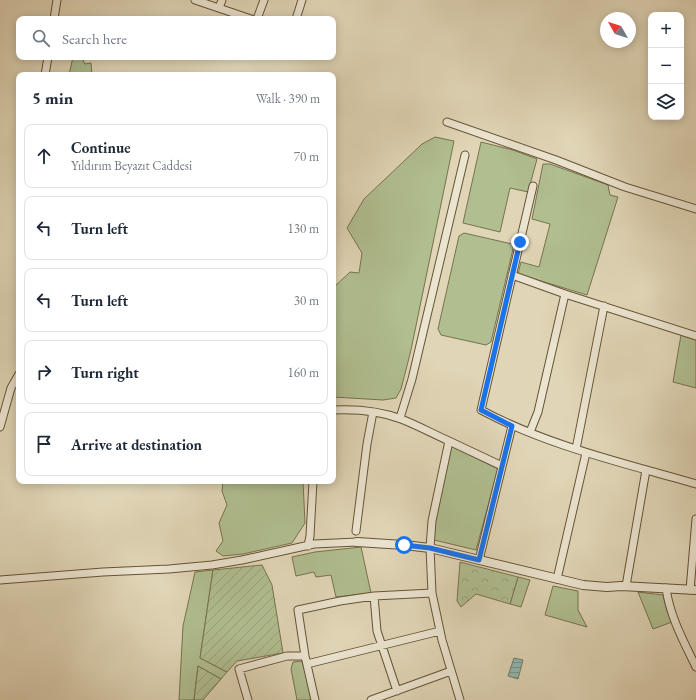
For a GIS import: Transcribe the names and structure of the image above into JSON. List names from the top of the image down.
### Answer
{
  "north": "top left",
  "page": {
    "map_buttons": ["+", "−"],
    "search": "Search here",
    "heading": ["5 min", "Walk · 390 m"],
    "list": [
      ["Continue", "Yıldırım Beyazıt Caddesi", "70 m"],
      ["Turn left", "130 m"],
      ["Turn left", "30 m"],
      ["Turn right", "160 m"],
      "Arrive at destination"
    ]
  }
}
